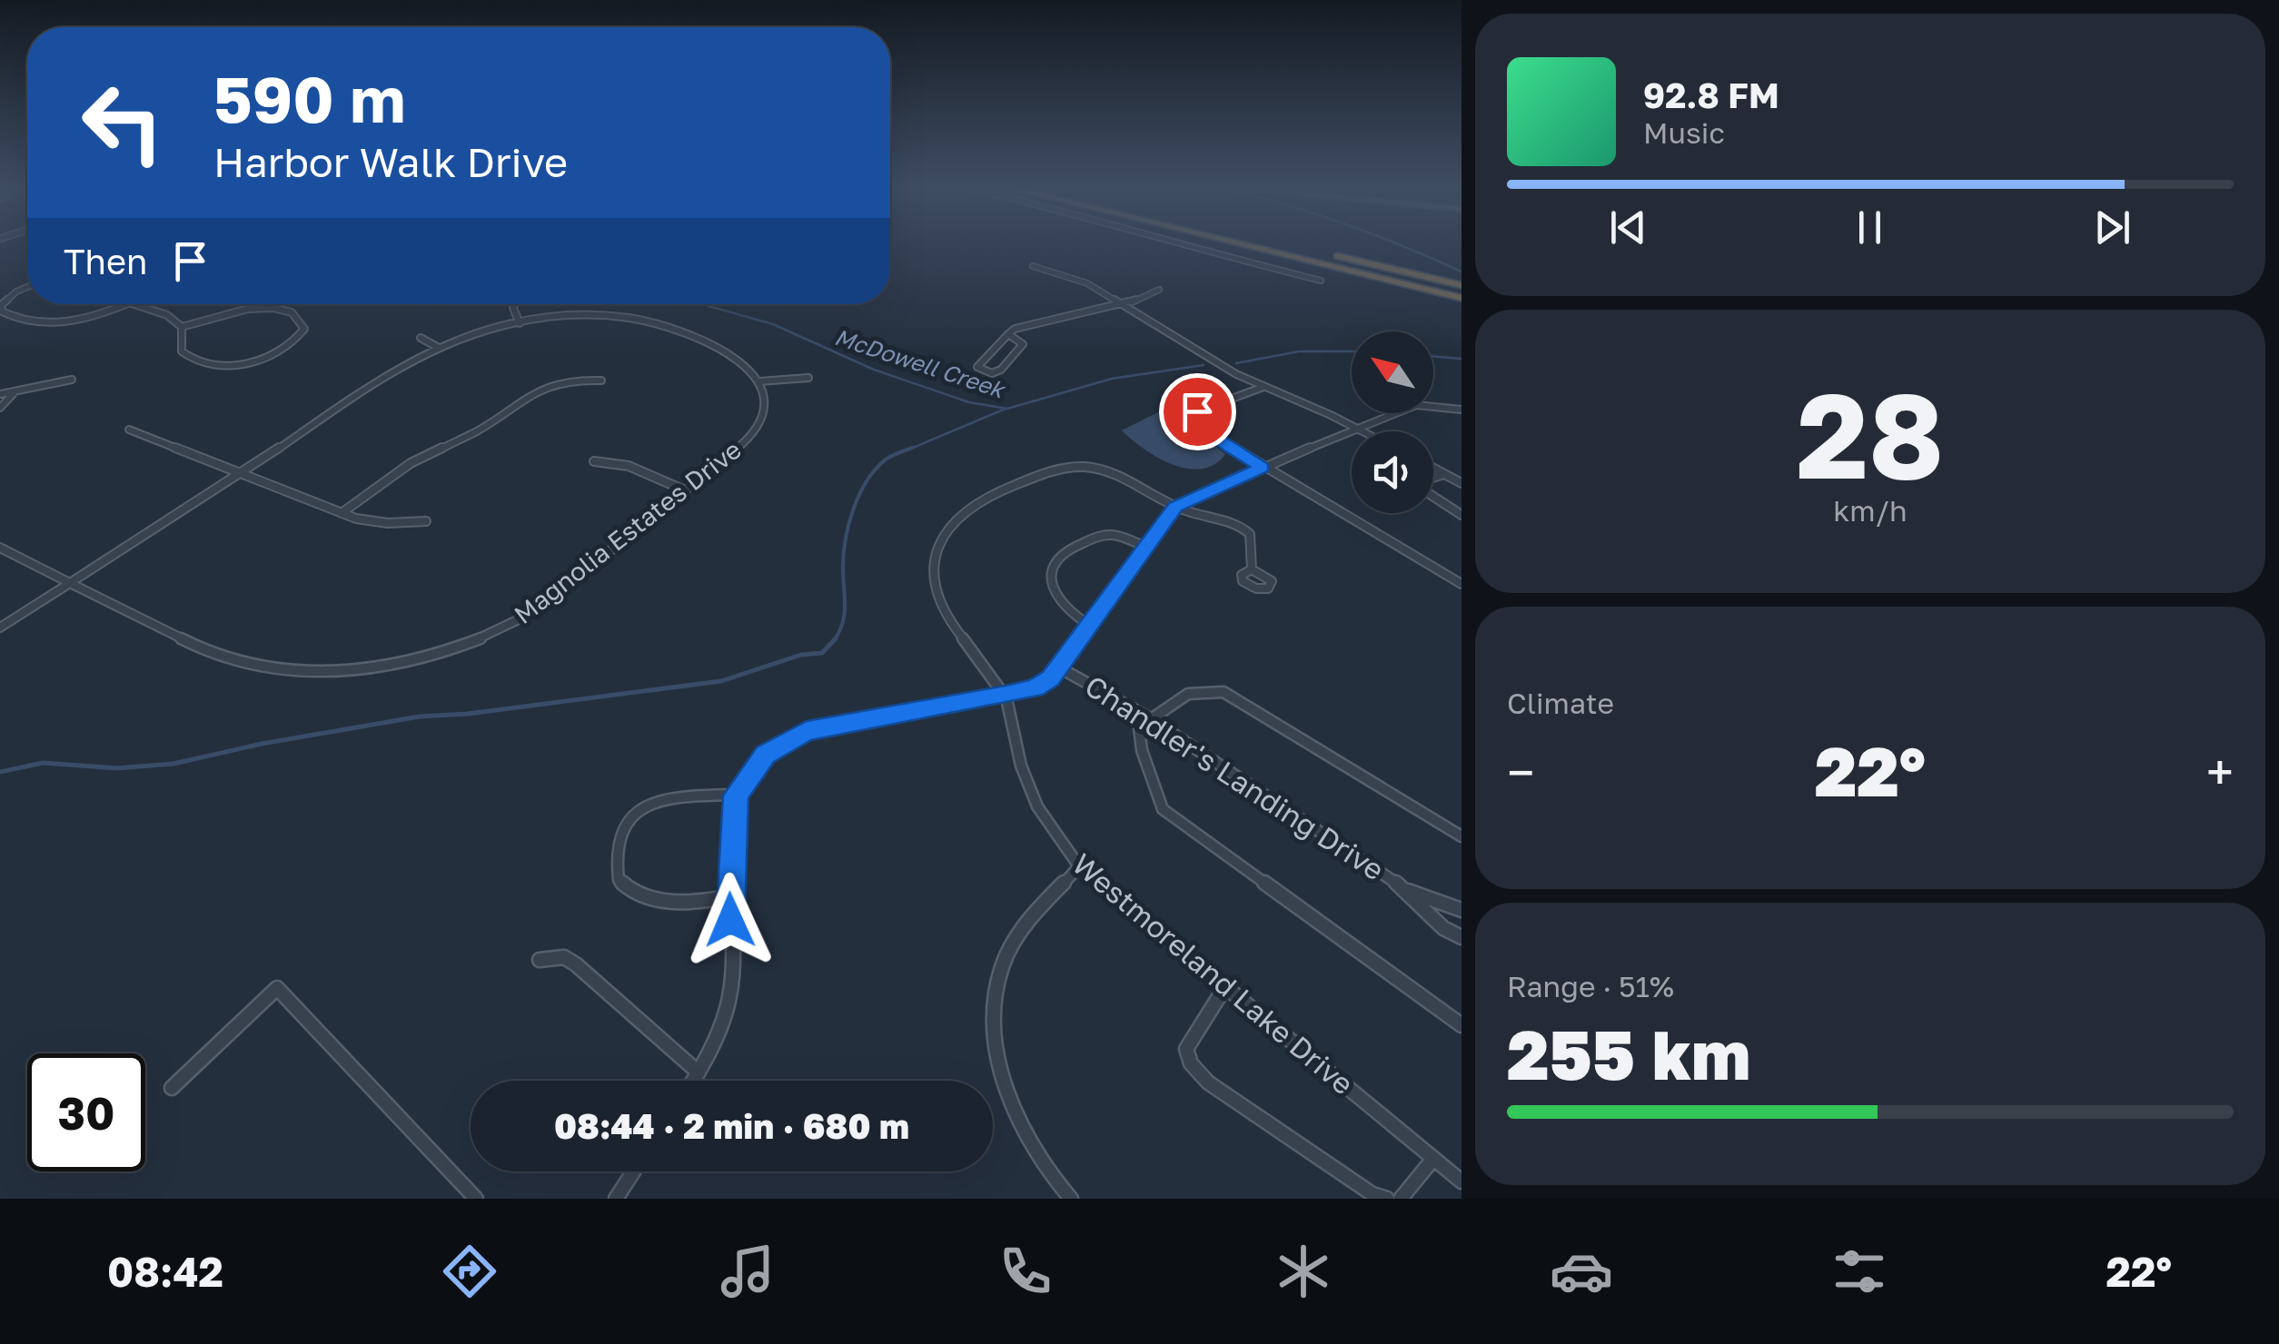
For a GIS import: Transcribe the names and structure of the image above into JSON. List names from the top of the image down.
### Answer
{
  "streets": {
    "street": ["Magnolia Estates Drive", "Chandler's Landing Drive", "Westmoreland Lake Drive"]
  },
  "water": ["McDowell Creek"],
  "north": "top left",
  "page": {
    "turn": ["590 m", "Harbor Walk Drive"],
    "song": ["92.8 FM", "Music"],
    "then": "Then",
    "tile": [
      ["28", "km/h"],
      "Climate",
      ["Range · 51%", "255 km"]
    ],
    "heat": ["−", "22°", "+"],
    "limit": "30",
    "trip": "08:44 · 2 min · 680 m",
    "tabs": ["08:42", "22°"]
  }
}
